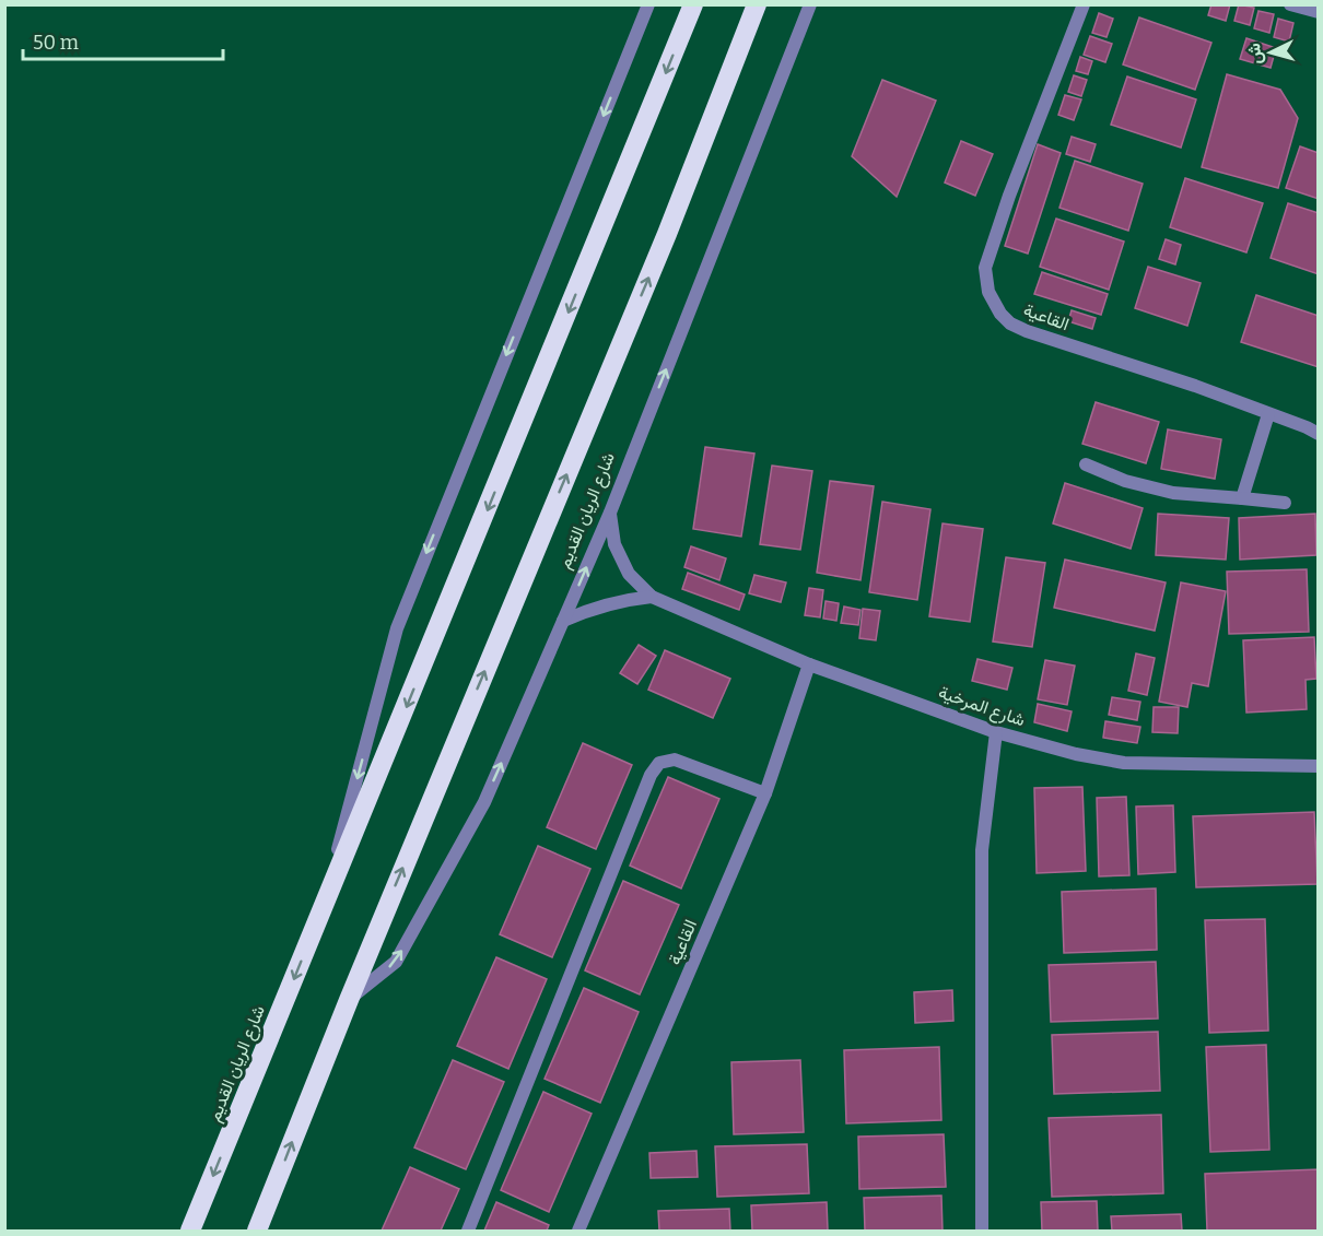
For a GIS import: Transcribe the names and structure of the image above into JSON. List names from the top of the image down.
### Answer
{
  "streets": {
    "highway": ["شارع الريان القديم"],
    "street": ["القاعية", "شارع المرخية"]
  },
  "crossings": [
    ["القاعية", "شارع المرخية"],
    ["شارع الريان القديم", "شارع المرخية"]
  ],
  "scale_bar": "50 m",
  "north": "left"
}
